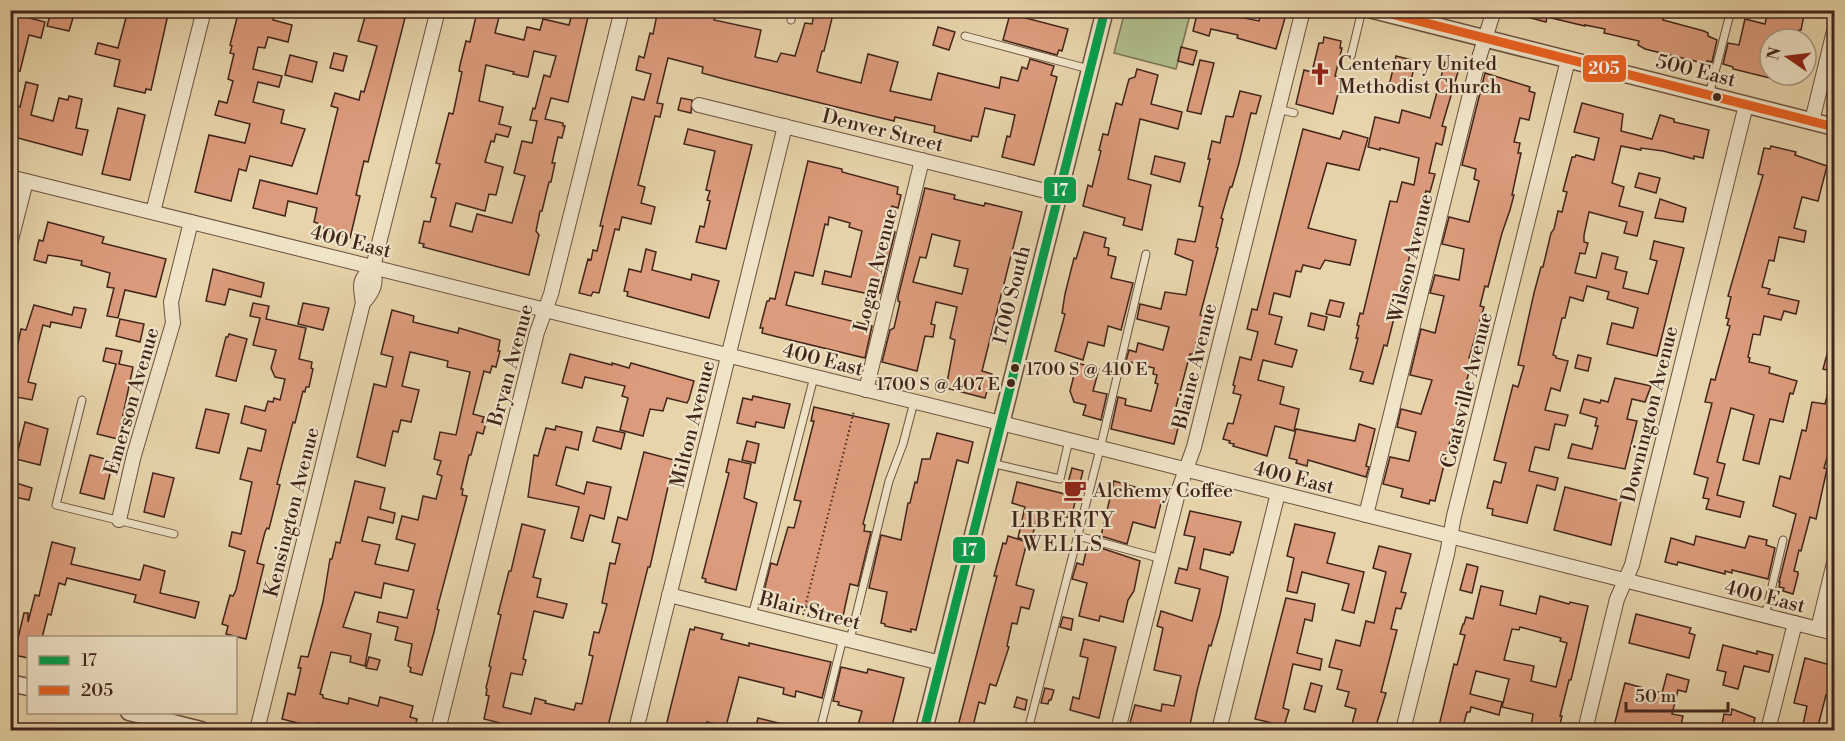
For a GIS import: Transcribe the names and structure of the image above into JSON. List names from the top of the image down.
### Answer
{
  "streets": {
    "street": [
      "500 East",
      "Denver Street",
      "400 East",
      "Wilson Avenue",
      "Logan Avenue",
      "1700 South",
      "Bryan Avenue",
      "Blaine Avenue",
      "Coatsville Avenue",
      "Emerson Avenue",
      "Downington Avenue",
      "Milton Avenue",
      "Kensington Avenue",
      "Blair Street"
    ]
  },
  "crossings": [
    ["500 East", "Wilson Avenue"],
    ["500 East", "Coatsville Avenue"],
    ["500 East", "Downington Avenue"],
    ["Denver Street", "Logan Avenue"],
    ["Denver Street", "1700 South"],
    ["Denver Street", "Milton Avenue"],
    ["400 East", "Wilson Avenue"],
    ["400 East", "Logan Avenue"],
    ["400 East", "1700 South"],
    ["400 East", "Bryan Avenue"],
    ["400 East", "Blaine Avenue"],
    ["400 East", "Coatsville Avenue"],
    ["400 East", "Emerson Avenue"],
    ["400 East", "Downington Avenue"],
    ["400 East", "Milton Avenue"],
    ["400 East", "Kensington Avenue"],
    ["1700 South", "Blair Street"],
    ["Milton Avenue", "Blair Street"]
  ],
  "districts": ["LIBERTY WELLS"],
  "places": {
    "church": ["Centenary United Methodist Church"],
    "other": ["1700 S @ 410 E", "1700 S @ 407 E"],
    "cafe": ["Alchemy Coffee"]
  },
  "lines": ["transit line 17", "transit line 205"],
  "legend": ["17", "205"],
  "scale_bar": "50 m",
  "north": "left"
}
